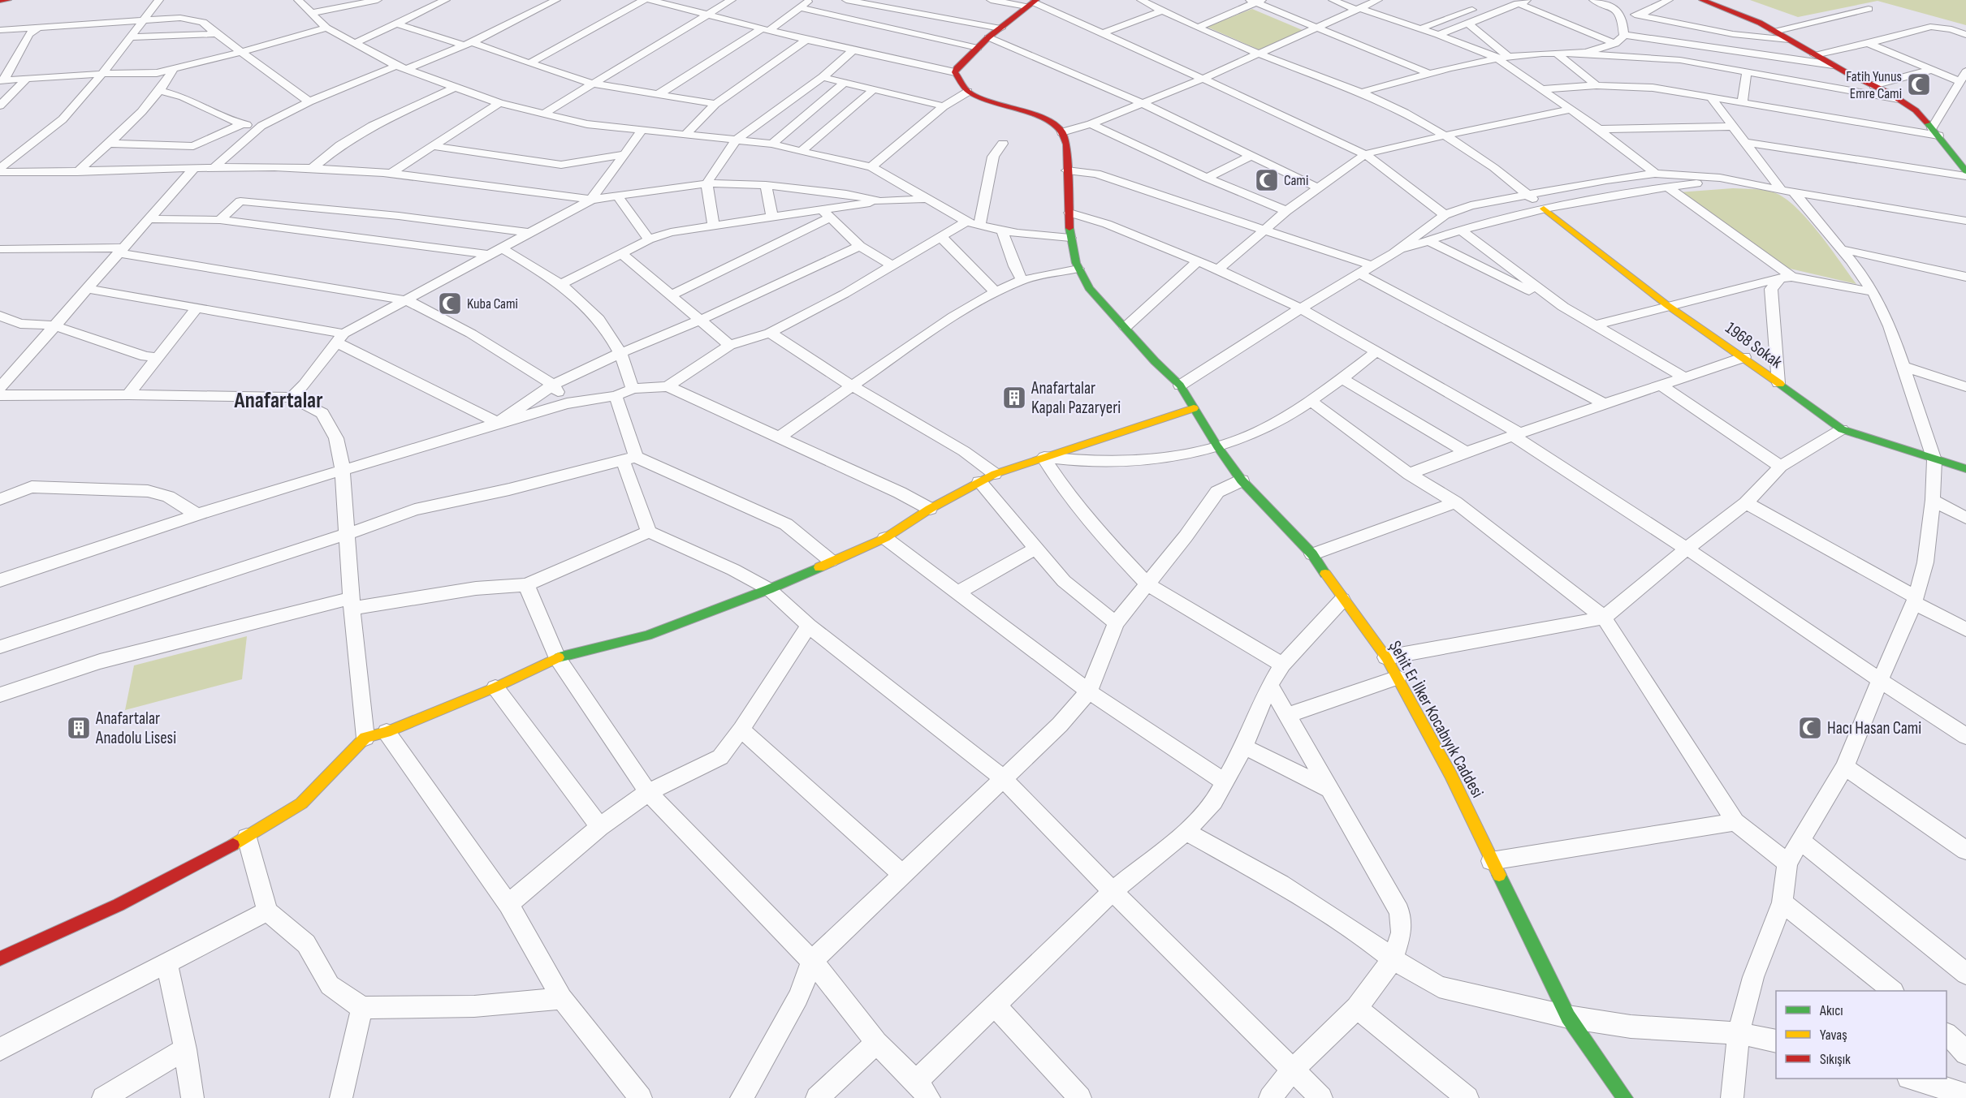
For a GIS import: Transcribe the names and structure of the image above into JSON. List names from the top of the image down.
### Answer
{
  "streets": {
    "main road": ["1968 Sokak", "Şehit Er İlker Kocabıyık Caddesi"]
  },
  "districts": ["Anafartalar"],
  "places": {
    "mosque": [
      "Fatih Yunus Emre Cami",
      "Cami",
      "Kuba Cami",
      "Hacı Hasan Cami"
    ],
    "building": ["Anafartalar Kapalı Pazaryeri", "Anafartalar Anadolu Lisesi"]
  },
  "legend": ["Akıcı", "Yavaş", "Sıkışık"]
}
